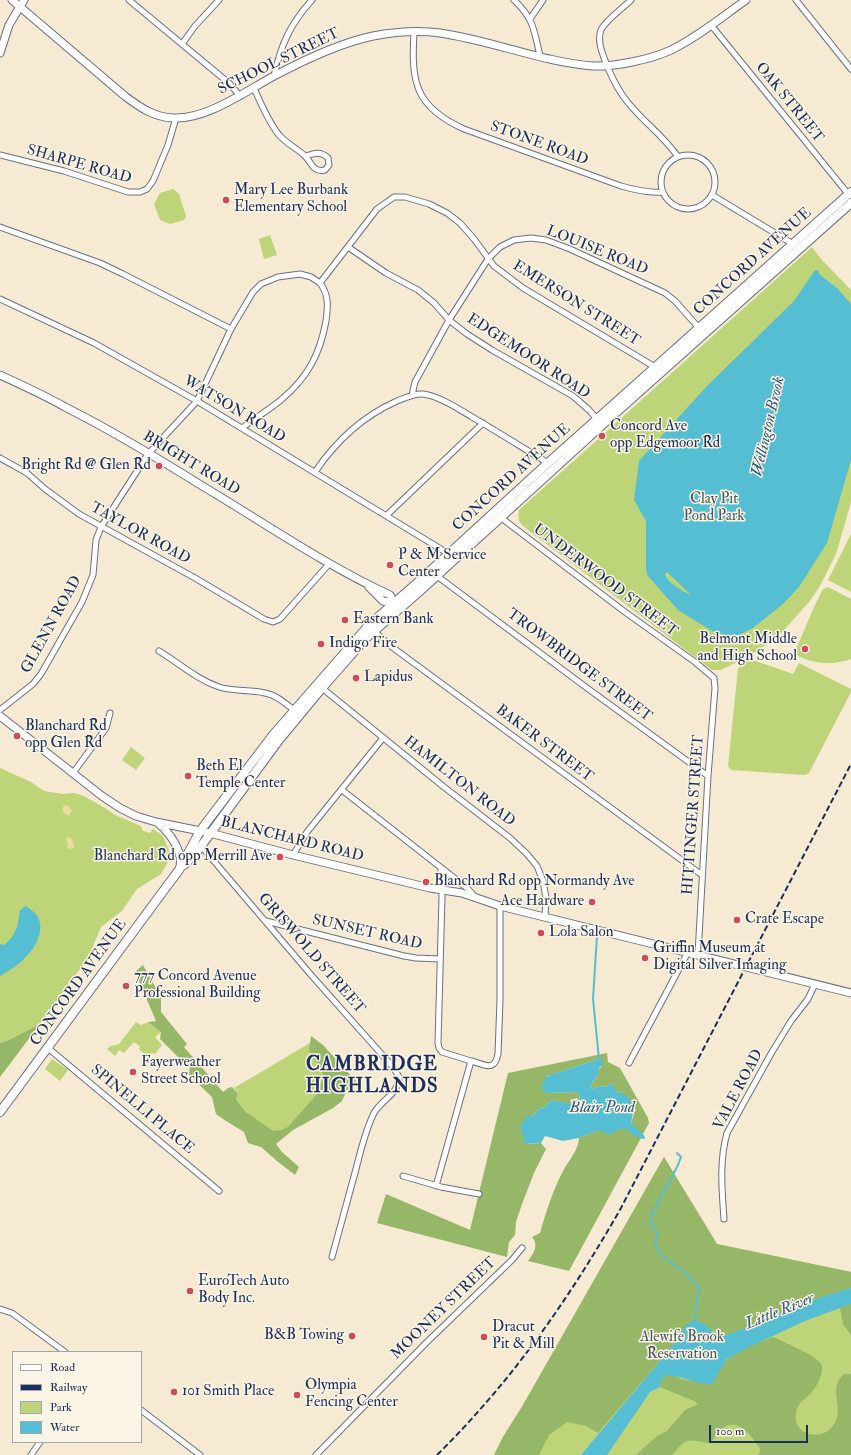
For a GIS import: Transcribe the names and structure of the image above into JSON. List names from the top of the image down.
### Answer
{
  "streets": {
    "main road": ["CONCORD AVENUE"],
    "street": [
      "SCHOOL STREET",
      "OAK STREET",
      "STONE ROAD",
      "SHARPE ROAD",
      "LOUISE ROAD",
      "EMERSON STREET",
      "EDGEMOOR ROAD",
      "WATSON ROAD",
      "BRIGHT ROAD",
      "TAYLOR ROAD",
      "UNDERWOOD STREET",
      "GLENN ROAD",
      "TROWBRIDGE STREET",
      "BAKER STREET",
      "HAMILTON ROAD",
      "HITTINGER STREET",
      "BLANCHARD ROAD",
      "SUNSET ROAD",
      "GRISWOLD STREET",
      "VALE ROAD",
      "SPINELLI PLACE",
      "MOONEY STREET"
    ]
  },
  "crossings": [
    ["SCHOOL STREET", "OAK STREET"],
    ["SCHOOL STREET", "STONE ROAD"],
    ["SCHOOL STREET", "SHARPE ROAD"],
    ["OAK STREET", "CONCORD AVENUE"],
    ["LOUISE ROAD", "CONCORD AVENUE"],
    ["LOUISE ROAD", "EMERSON STREET"],
    ["LOUISE ROAD", "EDGEMOOR ROAD"],
    ["CONCORD AVENUE", "EMERSON STREET"],
    ["CONCORD AVENUE", "EDGEMOOR ROAD"],
    ["CONCORD AVENUE", "WATSON ROAD"],
    ["CONCORD AVENUE", "BRIGHT ROAD"],
    ["CONCORD AVENUE", "UNDERWOOD STREET"],
    ["CONCORD AVENUE", "TROWBRIDGE STREET"],
    ["CONCORD AVENUE", "BAKER STREET"],
    ["CONCORD AVENUE", "HAMILTON ROAD"],
    ["CONCORD AVENUE", "BLANCHARD ROAD"],
    ["CONCORD AVENUE", "GRISWOLD STREET"],
    ["CONCORD AVENUE", "SPINELLI PLACE"],
    ["EMERSON STREET", "EDGEMOOR ROAD"],
    ["EMERSON STREET", "GLENN ROAD"],
    ["WATSON ROAD", "GLENN ROAD"],
    ["BRIGHT ROAD", "TAYLOR ROAD"],
    ["BRIGHT ROAD", "GLENN ROAD"],
    ["TAYLOR ROAD", "GLENN ROAD"],
    ["UNDERWOOD STREET", "HITTINGER STREET"],
    ["TROWBRIDGE STREET", "HITTINGER STREET"],
    ["BAKER STREET", "HITTINGER STREET"],
    ["HAMILTON ROAD", "BLANCHARD ROAD"],
    ["HITTINGER STREET", "BLANCHARD ROAD"],
    ["BLANCHARD ROAD", "VALE ROAD"],
    ["SUNSET ROAD", "GRISWOLD STREET"]
  ],
  "districts": ["CAMBRIDGE HIGHLANDS"],
  "water": ["Wellington Brook", "Blair Pond", "Little River"],
  "parks": ["Clay Pit Pond Park", "Alewife Brook Reservation"],
  "places": [
    "Mary Lee Burbank Elementary School",
    "Concord Ave opp Edgemoor Rd",
    "Bright Rd @ Glen Rd",
    "P & M Service Center",
    "Eastern Bank",
    "Indigo Fire",
    "Belmont Middle and High School",
    "Lapidus",
    "Blanchard Rd opp Glen Rd",
    "Beth El Temple Center",
    "Blanchard Rd opp Merrill Ave",
    "Blanchard Rd opp Normandy Ave",
    "Ace Hardware",
    "Crate Escape",
    "Lola Salon",
    "Griffin Museum at Digital Silver Imaging",
    "777 Concord Avenue Professional Building",
    "Fayerweather Street School",
    "EuroTech Auto Body Inc.",
    "B&B Towing",
    "Dracut Pit & Mill",
    "101 Smith Place",
    "Olympia Fencing Center"
  ],
  "legend": [
    "Road",
    "Railway",
    "Park",
    "Water"
  ],
  "scale_bar": "100 m"
}
